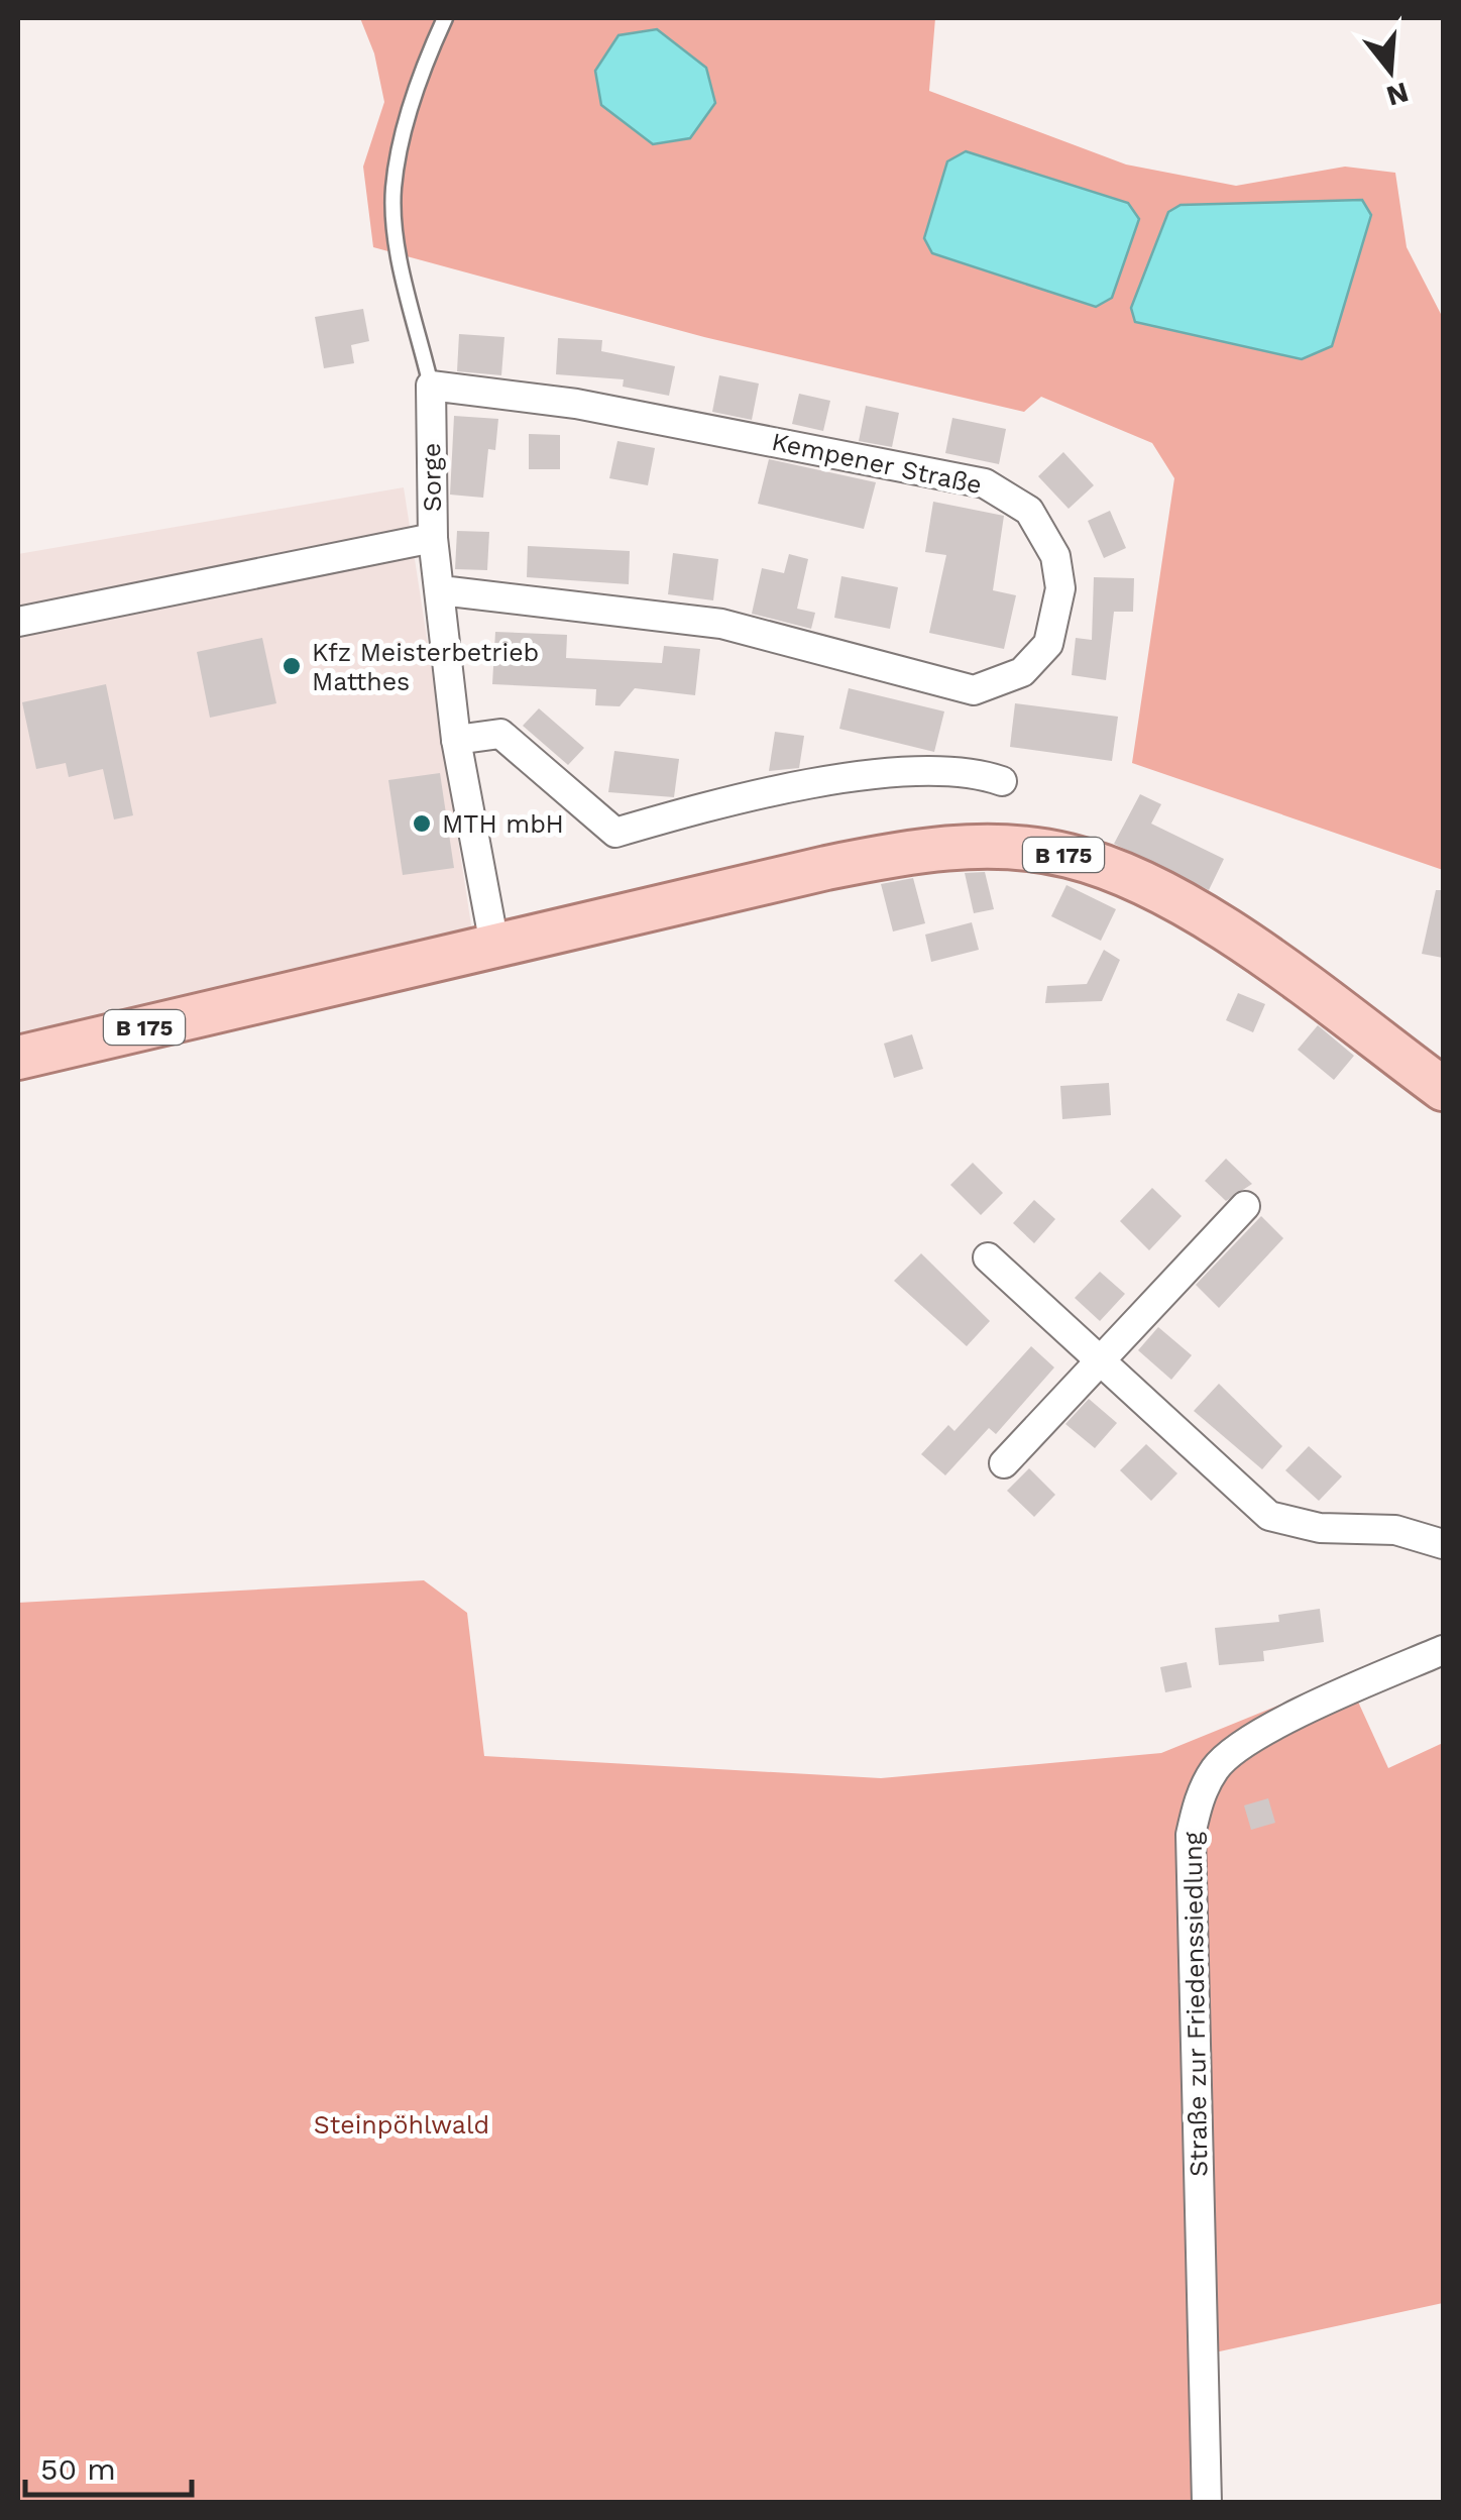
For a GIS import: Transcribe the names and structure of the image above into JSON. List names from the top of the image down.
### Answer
{
  "streets": {
    "main road": ["B 175"],
    "street": ["Kempener Straße", "Sorge", "Straße zur Friedenssiedlung"]
  },
  "crossings": [
    ["Kempener Straße", "Sorge"],
    ["Sorge", "B 175"]
  ],
  "parks": ["Steinpöhlwald"],
  "places": ["Kfz Meisterbetrieb Matthes", "MTH mbH"],
  "scale_bar": "50 m",
  "north": "bottom"
}
